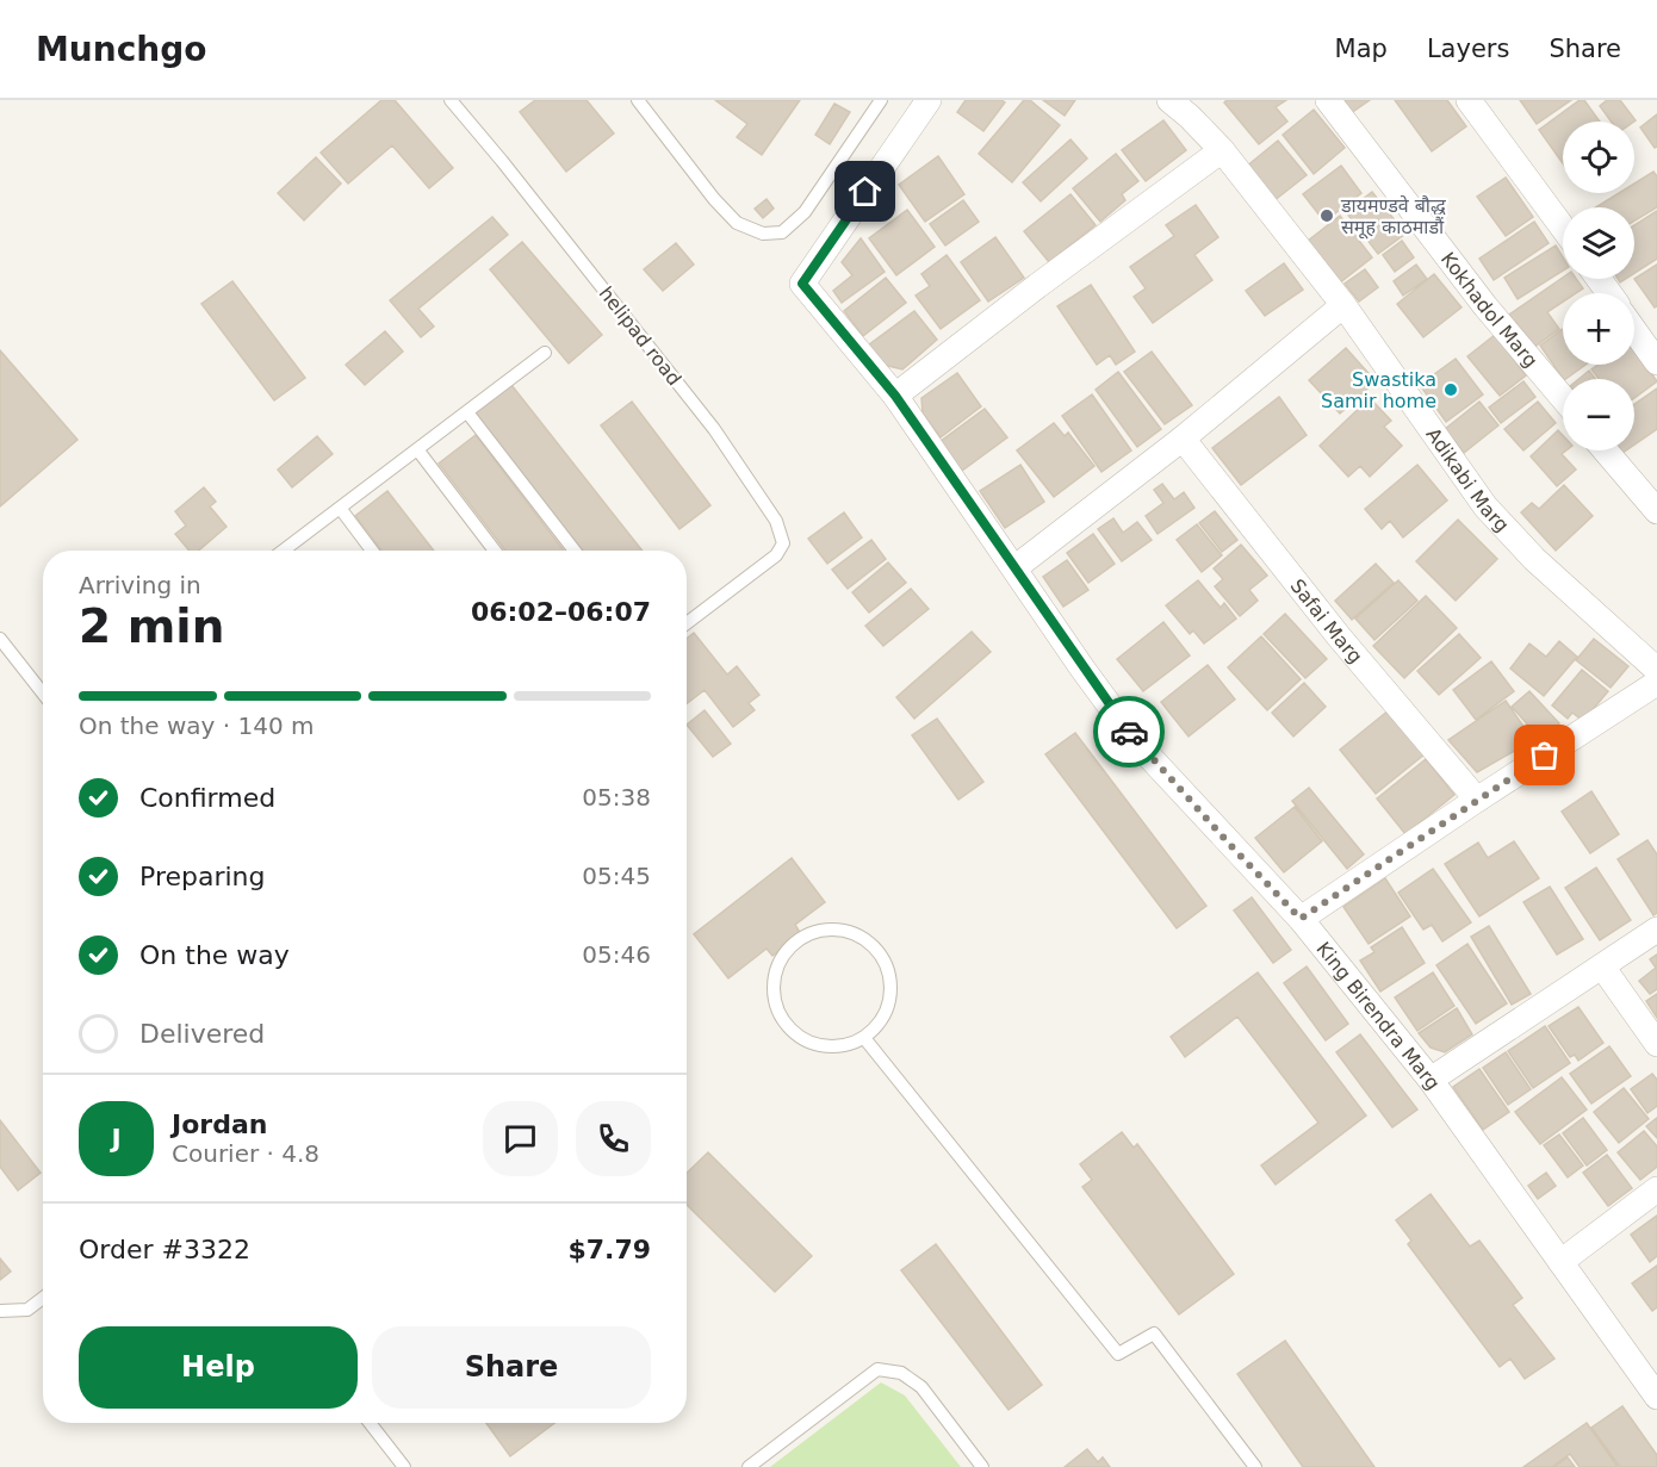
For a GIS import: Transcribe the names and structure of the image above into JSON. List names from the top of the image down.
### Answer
{
  "streets": {
    "street": [
      "Kokhadol Marg",
      "Adikabi Marg",
      "Safai Marg",
      "King Birendra Marg"
    ],
    "lane": ["helipad road"]
  },
  "places": ["डायमण्डवे बौद्ध समूह काठमाडौं", "Swastika Samir home"],
  "page": {
    "header": "Munchgo",
    "nav": ["Map", "Layers", "Share"],
    "map_buttons": ["+", "−"],
    "heading": ["2 min", "Arriving in", "06:02–06:07"],
    "panel": [
      "Jordan",
      "Courier · 4.8",
      "Order #3322",
      "$7.79"
    ],
    "bar": "On the way · 140 m",
    "list": [
      ["Confirmed", "05:38"],
      ["Preparing", "05:45"],
      ["On the way", "05:46"],
      "Delivered"
    ],
    "round": "J",
    "buttons": ["Help", "Share"]
  }
}
